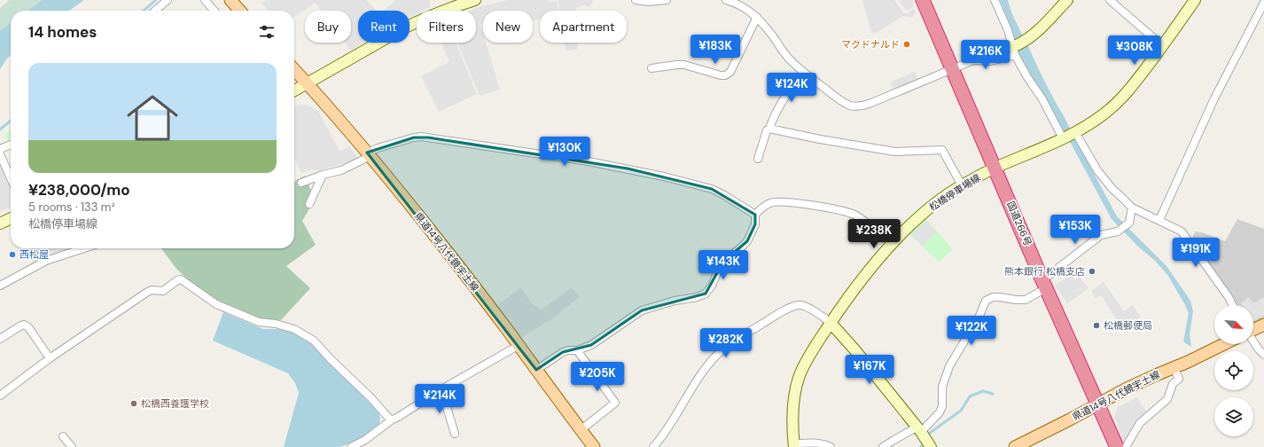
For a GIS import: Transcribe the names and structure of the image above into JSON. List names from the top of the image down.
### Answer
{
  "streets": {
    "highway": ["国道266号"],
    "main road": ["松橋停車場線", "県道14号八代鏡宇土線"]
  },
  "crossings": [
    ["松橋停車場線", "国道266号"],
    ["国道266号", "県道14号八代鏡宇土線"]
  ],
  "places": [
    "マクドナルド",
    "西松屋",
    "熊本銀行 松橋支店",
    "松橋郵便局",
    "松橋西養護学校"
  ],
  "north": "bottom right",
  "page": {
    "chip": [
      "Buy",
      "Rent",
      "Filters",
      "New",
      "Apartment"
    ],
    "heading": "14 homes",
    "price": [
      "¥183K",
      "¥308K",
      "¥216K",
      "¥124K",
      "¥130K",
      "¥153K",
      "¥238K",
      "¥191K",
      "¥143K",
      "¥122K",
      "¥282K",
      "¥167K",
      "¥205K",
      "¥214K"
    ],
    "list": [
      {
        "name": "¥238,000/mo",
        "note": "5 rooms · 133 m² · 松橋停車場線"
      }
    ]
  }
}
